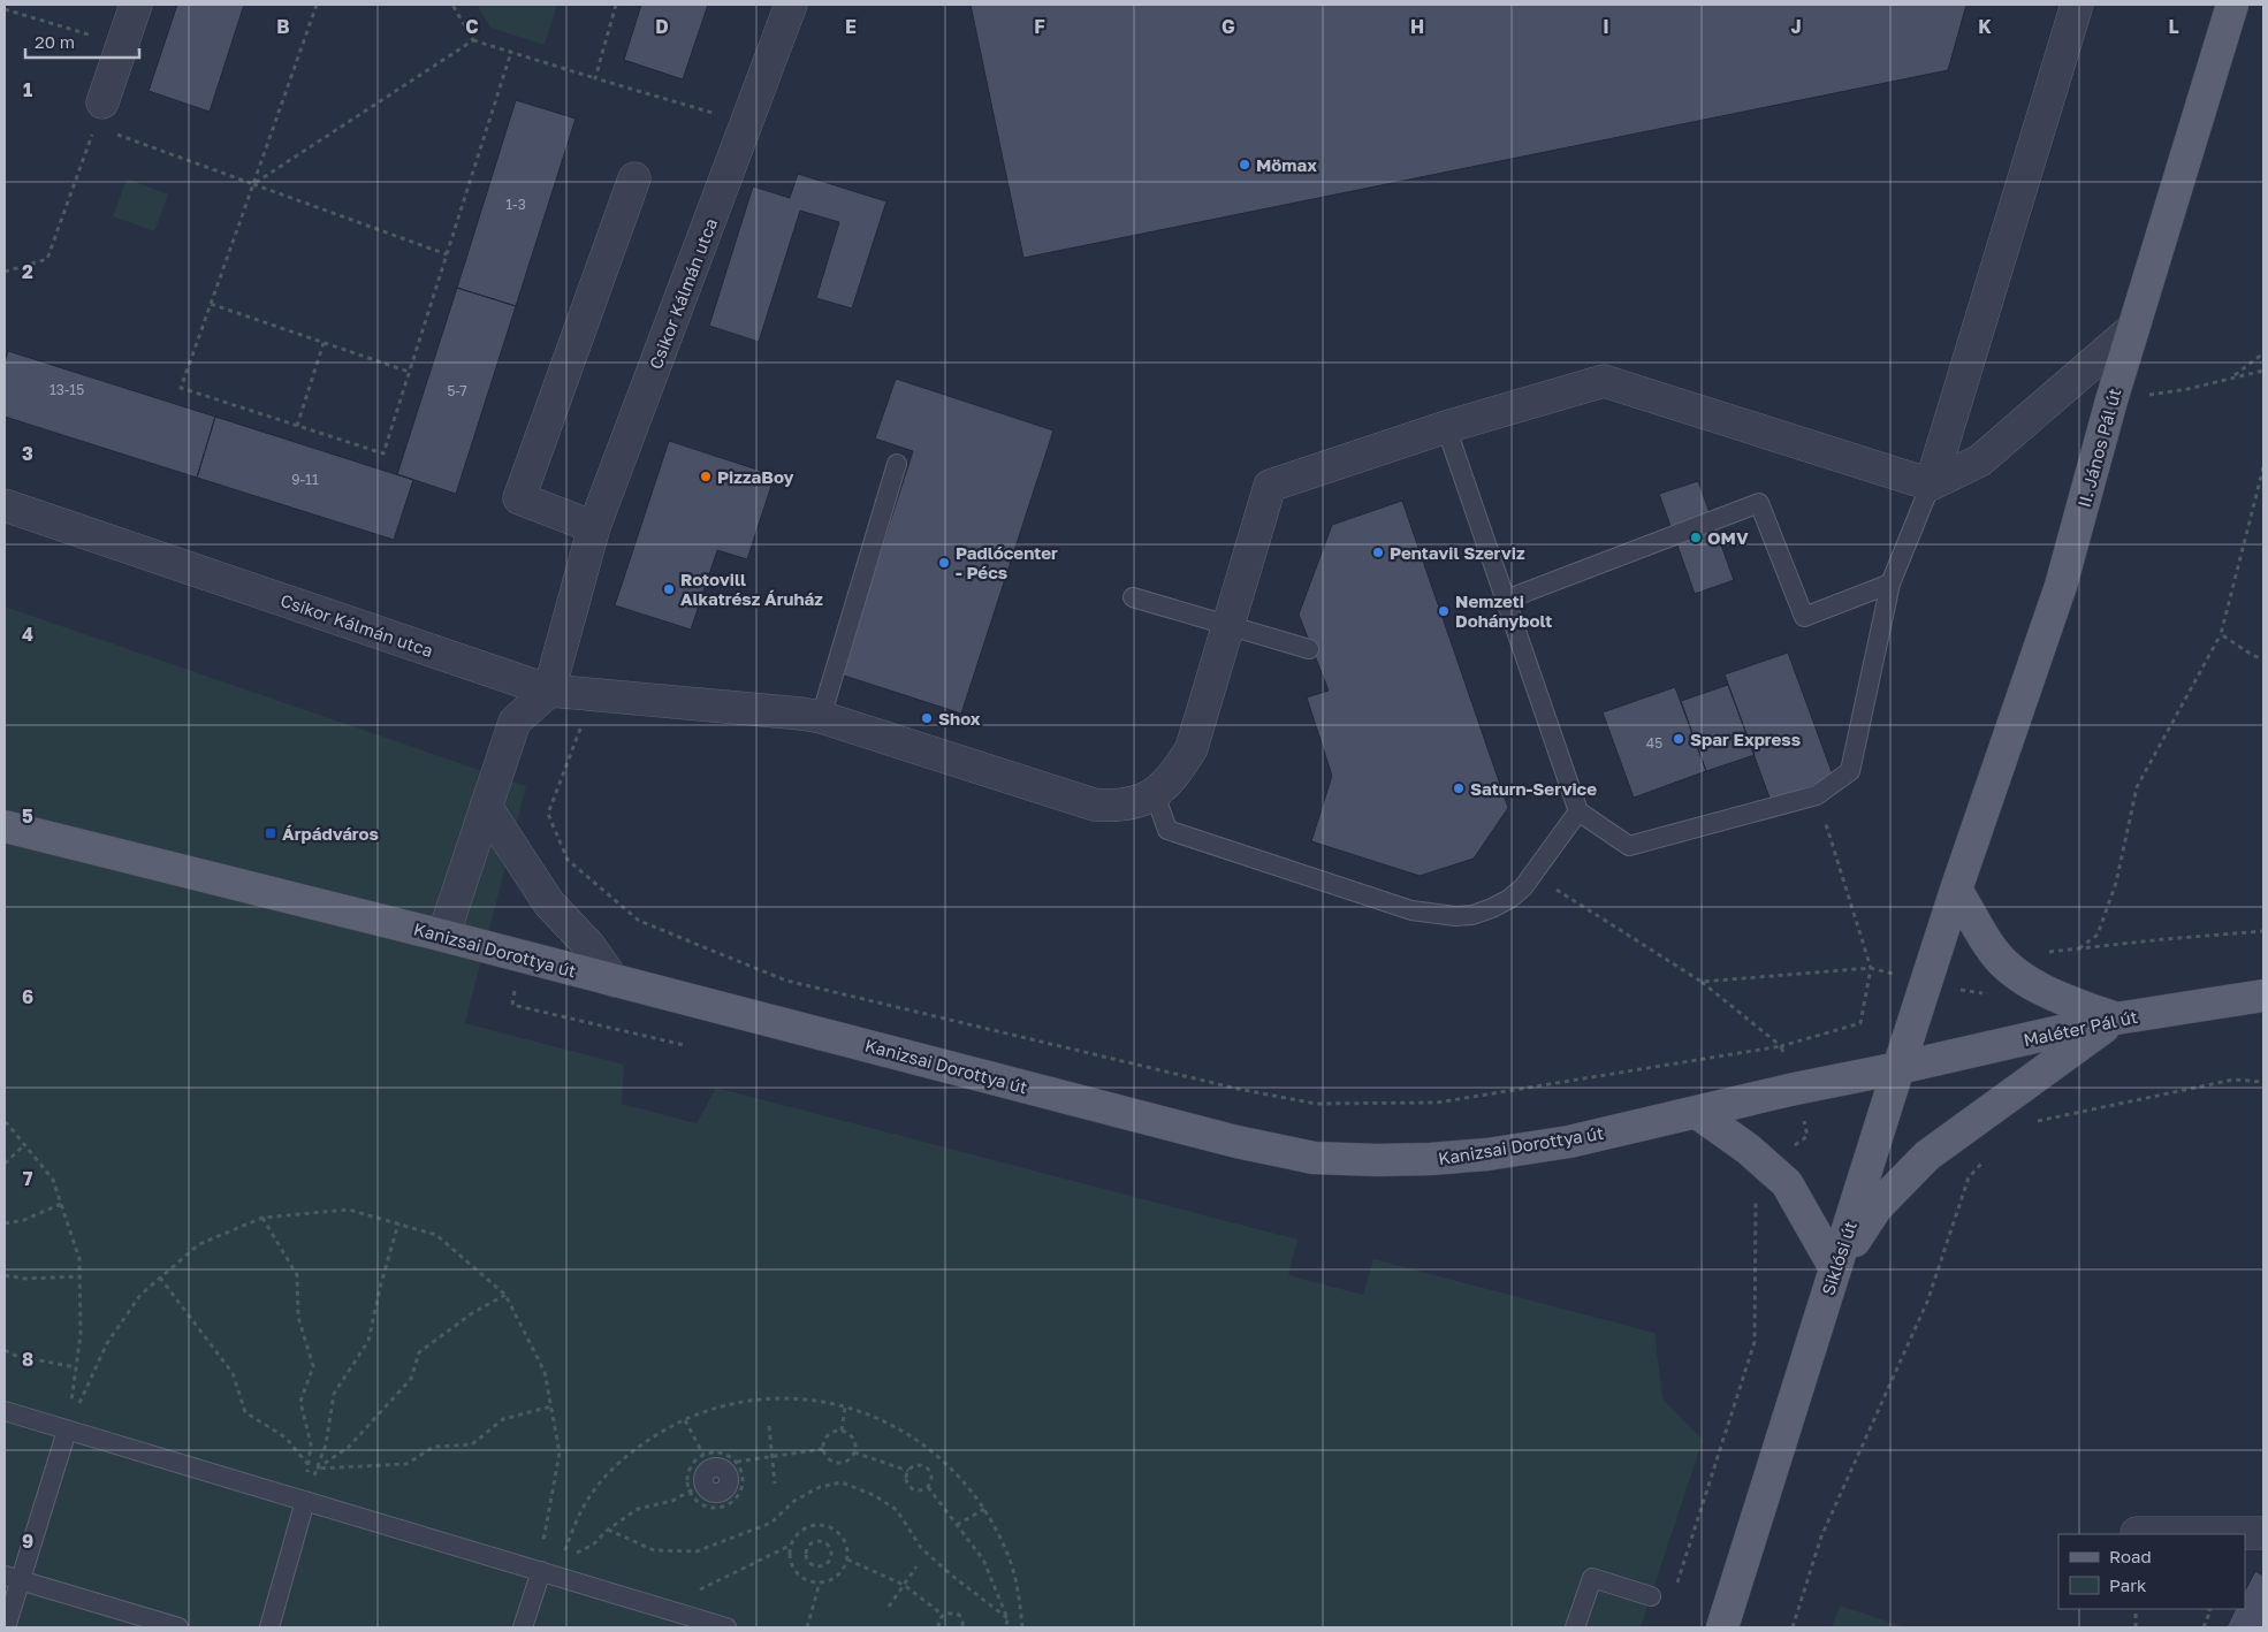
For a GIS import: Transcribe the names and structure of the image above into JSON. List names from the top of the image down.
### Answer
{
  "streets": {
    "main road": [
      "II. János Pál út",
      "Kanizsai Dorottya út",
      "Maléter Pál út",
      "Siklósi út"
    ],
    "street": ["Csikor Kálmán utca"]
  },
  "crossings": [
    ["II. János Pál út", "Siklósi út"],
    ["Kanizsai Dorottya út", "Maléter Pál út"],
    ["Kanizsai Dorottya út", "Siklósi út"],
    ["Maléter Pál út", "Siklósi út"]
  ],
  "places": {
    "other": [
      "Mömax",
      "PizzaBoy",
      "OMV",
      "Pentavil Szerviz",
      "Padlócenter - Pécs",
      "Rotovill Alkatrész Áruház",
      "Nemzeti Dohánybolt",
      "Shox",
      "Spar Express",
      "Saturn-Service"
    ],
    "transit": ["Árpádváros"]
  },
  "house_numbers": [
    "1-3",
    "13-15",
    "5-7",
    "9-11",
    "45"
  ],
  "legend": ["Road", "Park"],
  "scale_bar": "20 m",
  "grid": {
    "columns": [
      "B",
      "C",
      "D",
      "E",
      "F",
      "G",
      "H",
      "I",
      "J",
      "K",
      "L"
    ],
    "rows": [
      "1",
      "2",
      "3",
      "4",
      "5",
      "6",
      "7",
      "8",
      "9"
    ]
  }
}
